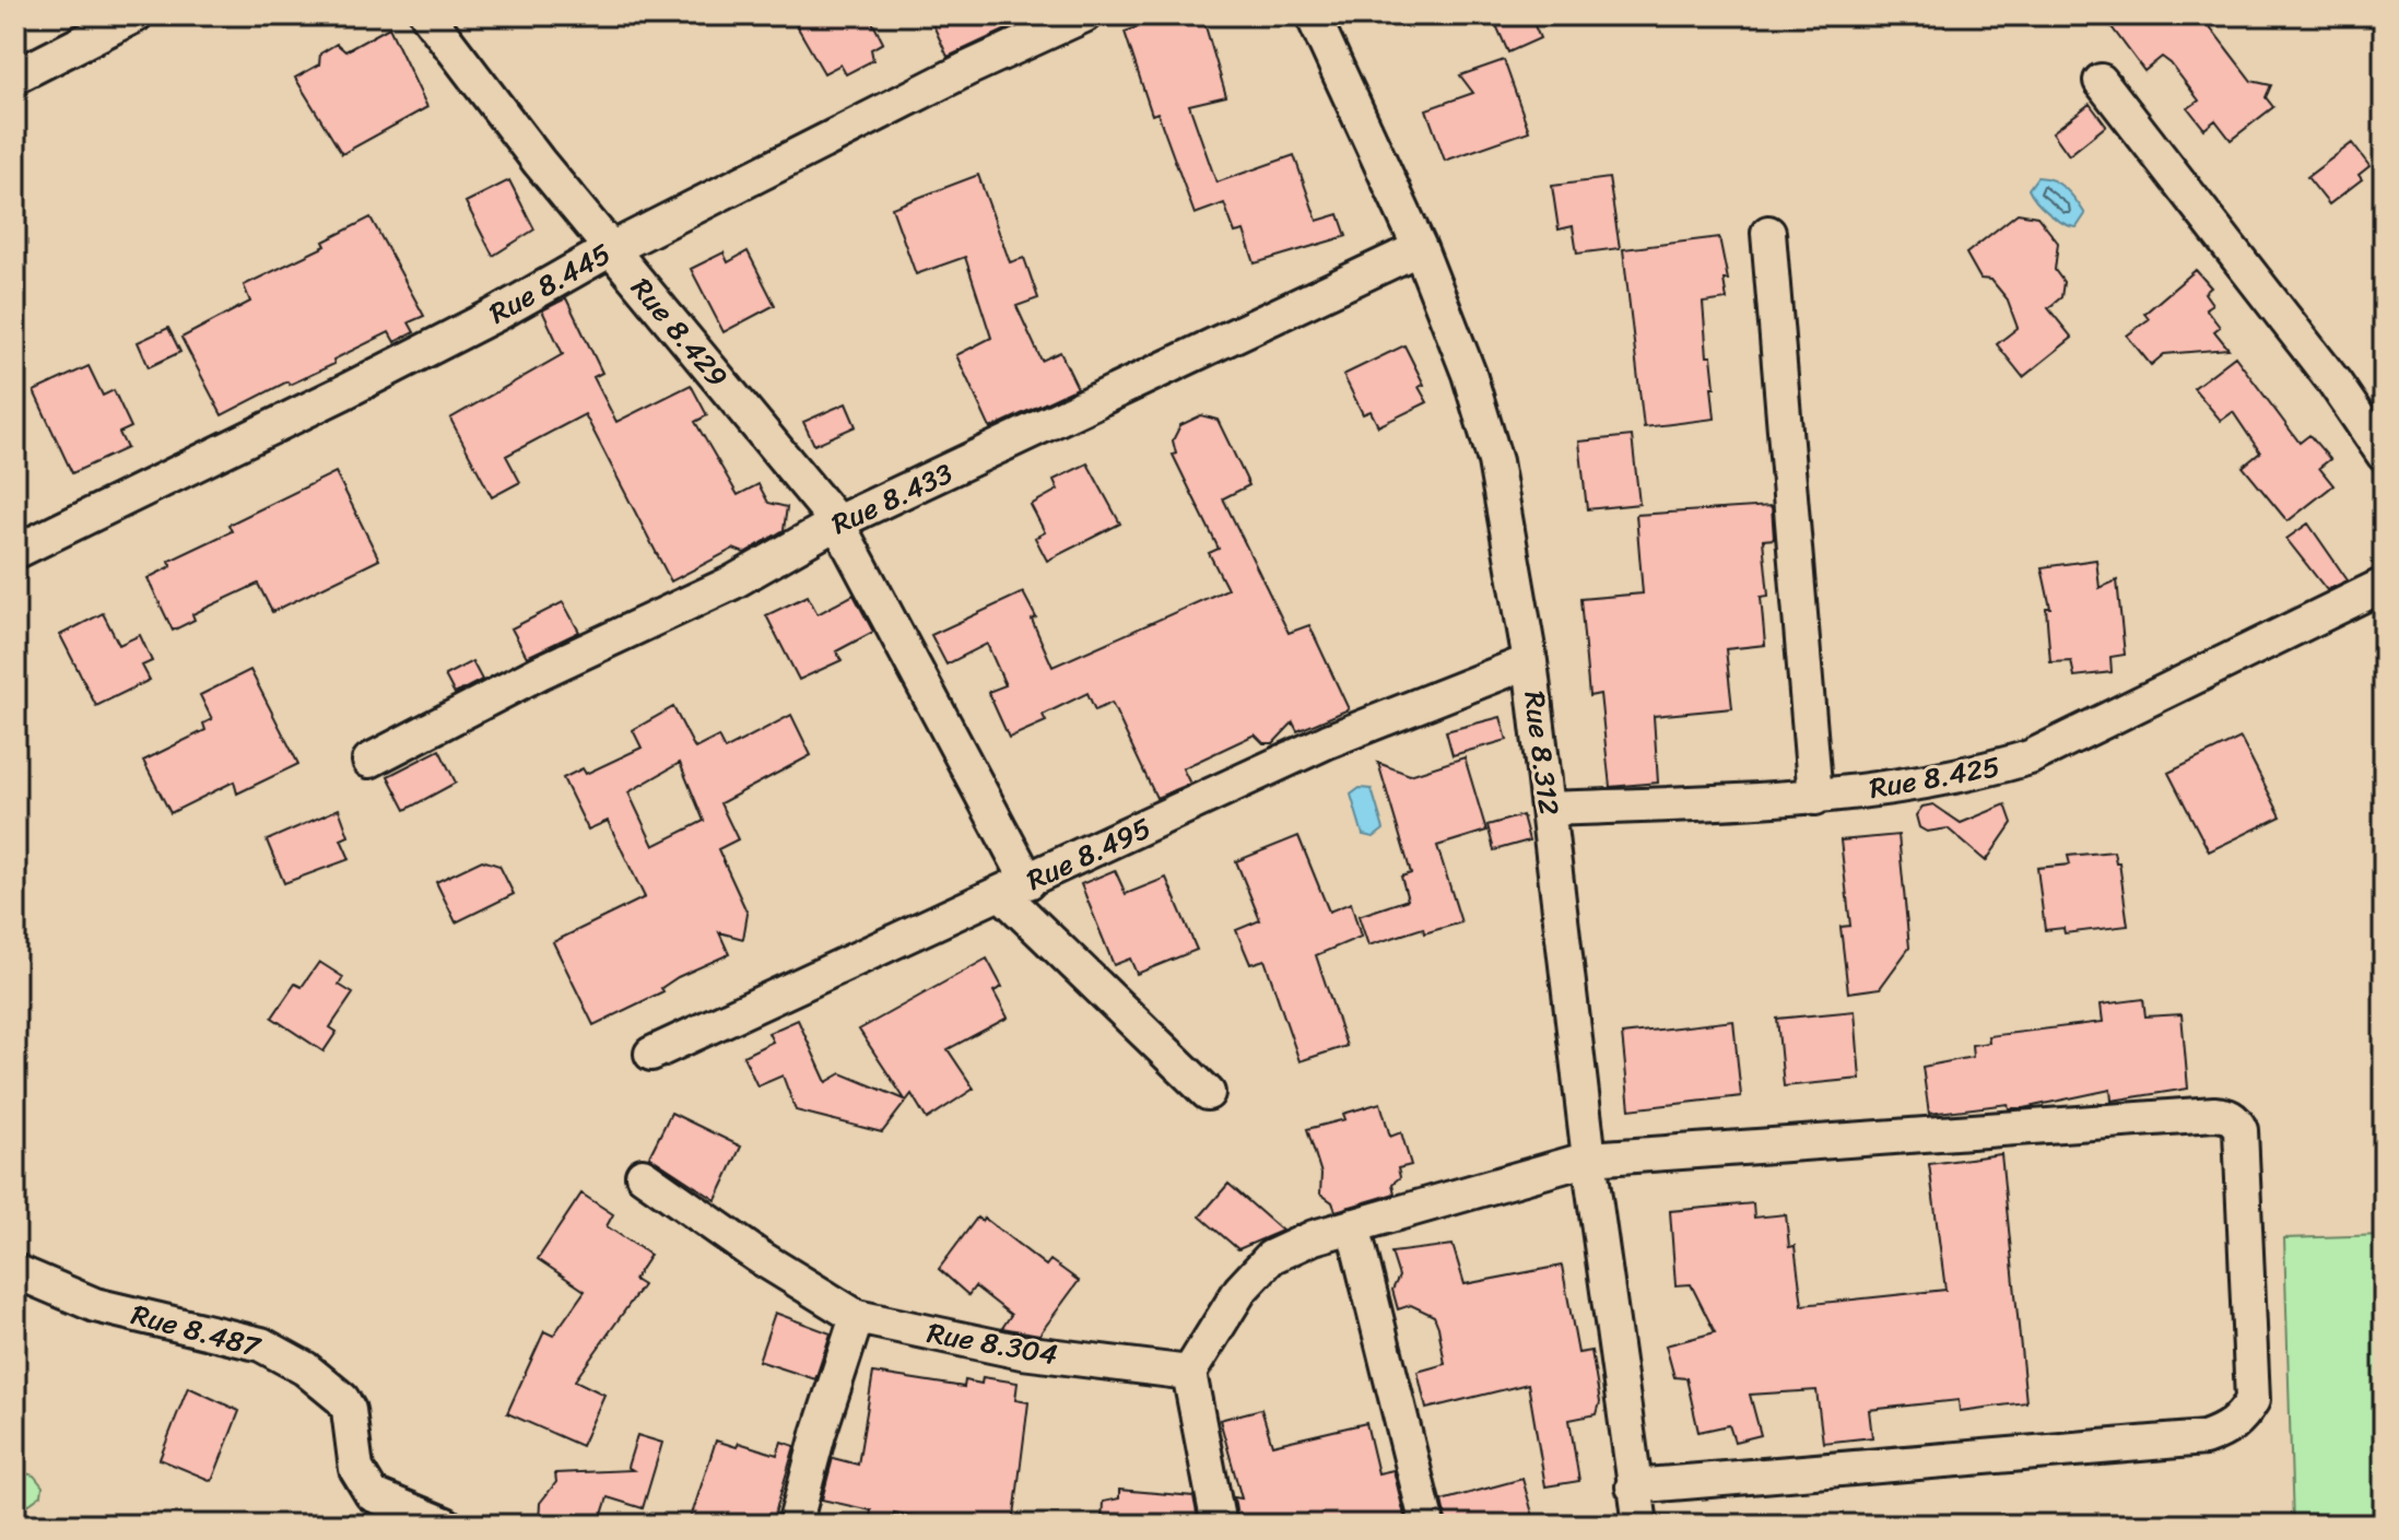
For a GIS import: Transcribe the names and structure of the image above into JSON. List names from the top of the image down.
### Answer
{
  "streets": {
    "street": [
      "Rue 8.445",
      "Rue 8.429",
      "Rue 8.433",
      "Rue 8.312",
      "Rue 8.425",
      "Rue 8.495",
      "Rue 8.487",
      "Rue 8.304"
    ]
  },
  "crossings": [
    ["Rue 8.445", "Rue 8.429"],
    ["Rue 8.429", "Rue 8.433"],
    ["Rue 8.429", "Rue 8.495"],
    ["Rue 8.433", "Rue 8.312"],
    ["Rue 8.312", "Rue 8.425"],
    ["Rue 8.312", "Rue 8.495"]
  ]
}
